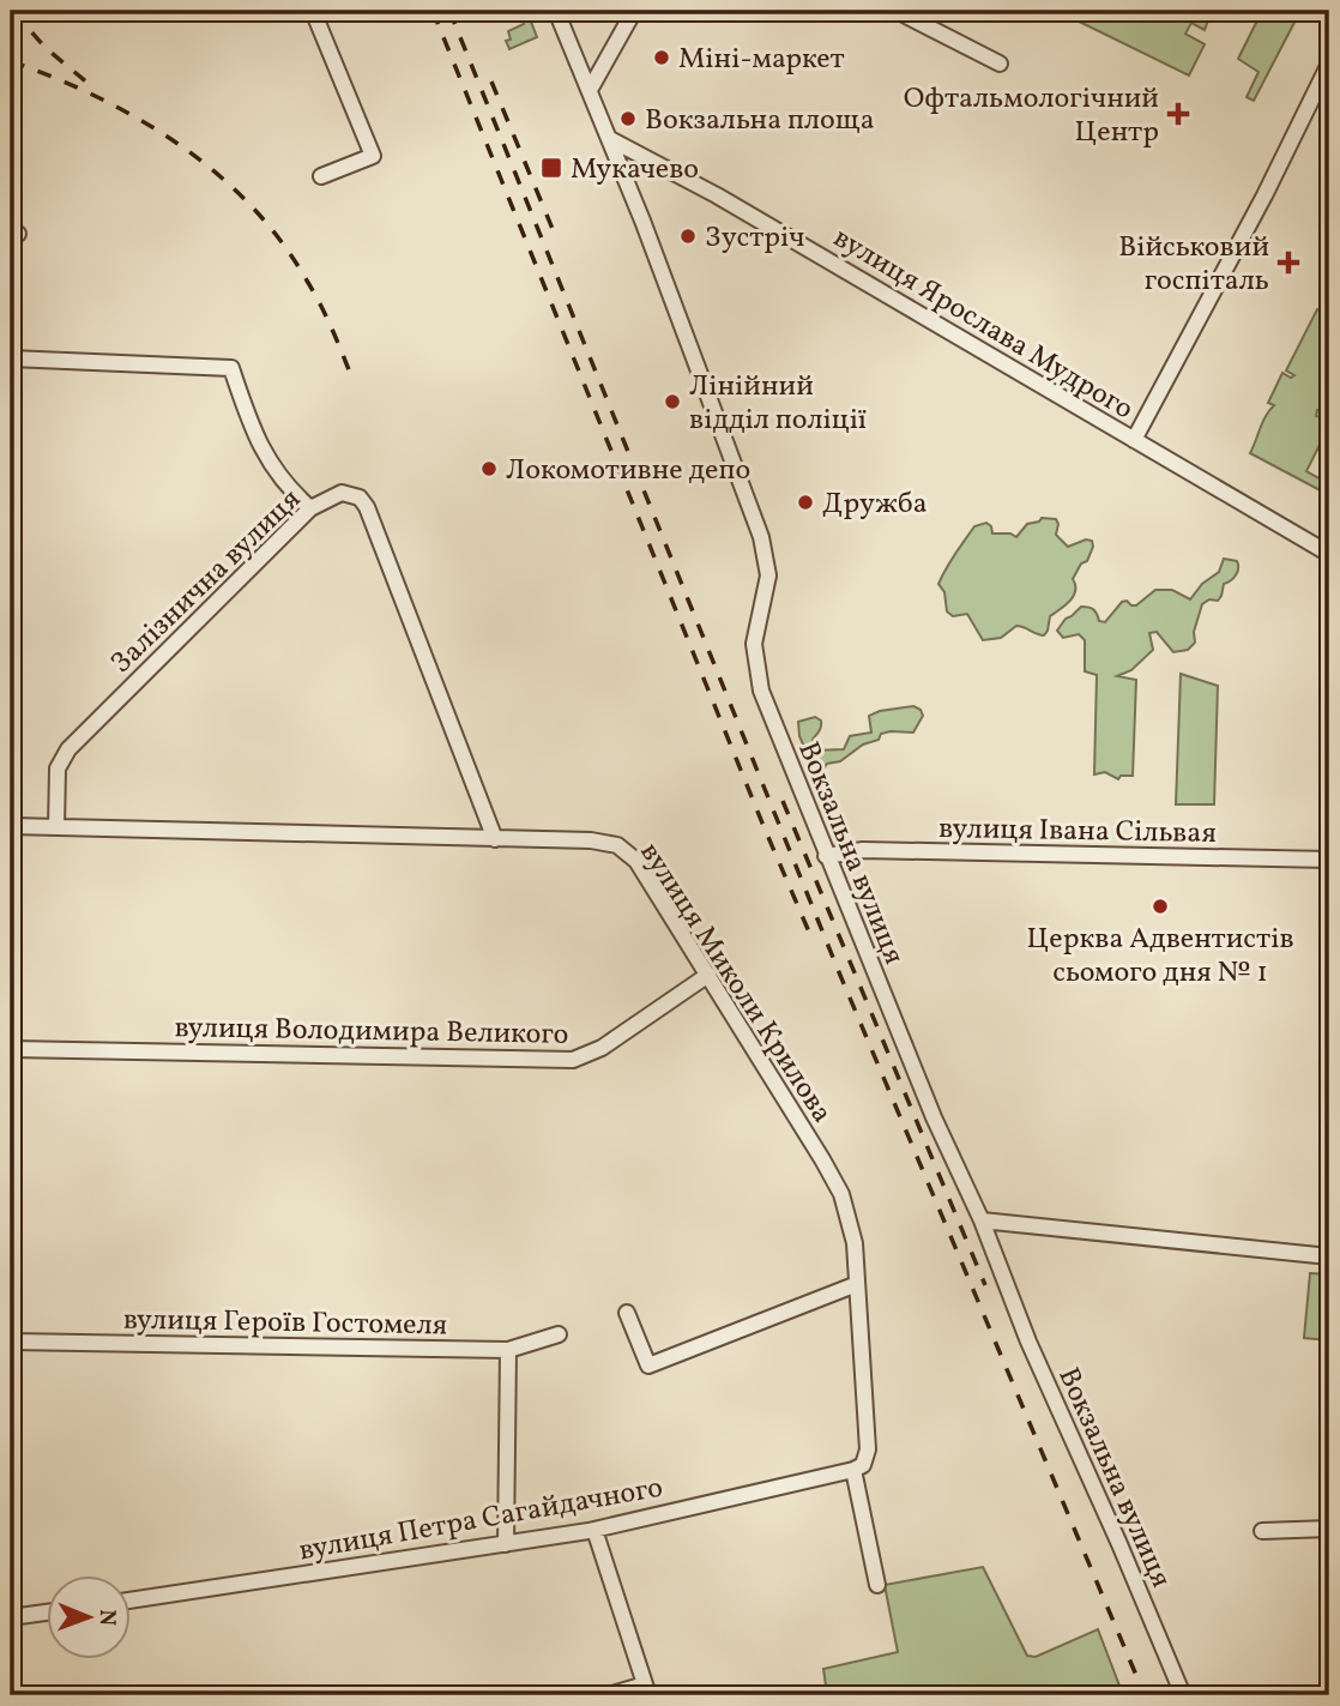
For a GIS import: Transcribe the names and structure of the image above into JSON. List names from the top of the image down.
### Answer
{
  "streets": {
    "street": [
      "вулиця Ярослава Мудрого",
      "Залізнична вулиця",
      "вулиця Івана Сільвая",
      "Вокзальна вулиця",
      "вулиця Миколи Крилова",
      "вулиця Володимира Великого",
      "вулиця Героїв Гостомеля",
      "вулиця Петра Сагайдачного"
    ]
  },
  "crossings": [
    ["вулиця Ярослава Мудрого", "Вокзальна вулиця"],
    ["Залізнична вулиця", "вулиця Миколи Крилова"],
    ["вулиця Івана Сільвая", "Вокзальна вулиця"],
    ["вулиця Миколи Крилова", "вулиця Володимира Великого"],
    ["вулиця Миколи Крилова", "вулиця Петра Сагайдачного"]
  ],
  "places": {
    "other": [
      "Міні-маркет",
      "Вокзальна площа",
      "Зустріч",
      "Лінійний відділ поліції",
      "Локомотивне депо",
      "Дружба",
      "Церква Адвентистів сьомого дня № 1"
    ],
    "health": ["Офтальмологічний Центр", "Військовий госпіталь"],
    "transit": ["Мукачево"]
  },
  "north": "right"
}
